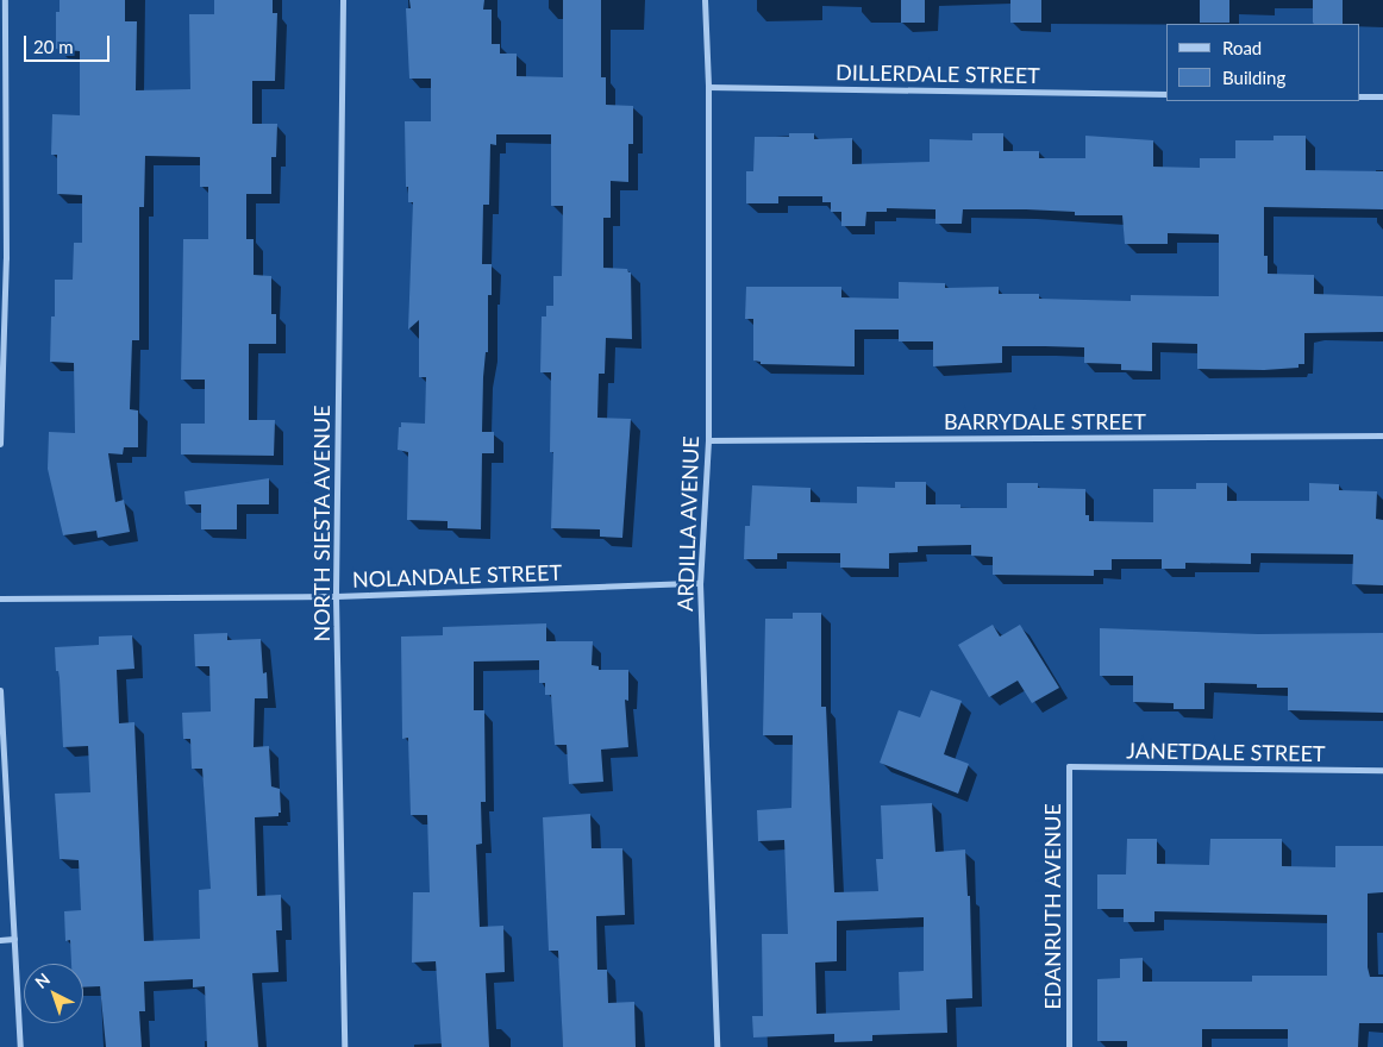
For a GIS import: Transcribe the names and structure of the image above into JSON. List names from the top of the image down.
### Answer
{
  "streets": {
    "street": [
      "DILLERDALE STREET",
      "BARRYDALE STREET",
      "NORTH SIESTA AVENUE",
      "ARDILLA AVENUE",
      "NOLANDALE STREET",
      "JANETDALE STREET",
      "EDANRUTH AVENUE"
    ]
  },
  "crossings": [
    ["DILLERDALE STREET", "ARDILLA AVENUE"],
    ["BARRYDALE STREET", "ARDILLA AVENUE"],
    ["NORTH SIESTA AVENUE", "NOLANDALE STREET"],
    ["ARDILLA AVENUE", "NOLANDALE STREET"],
    ["JANETDALE STREET", "EDANRUTH AVENUE"]
  ],
  "legend": ["Road", "Building"],
  "scale_bar": "20 m",
  "north": "top left"
}
